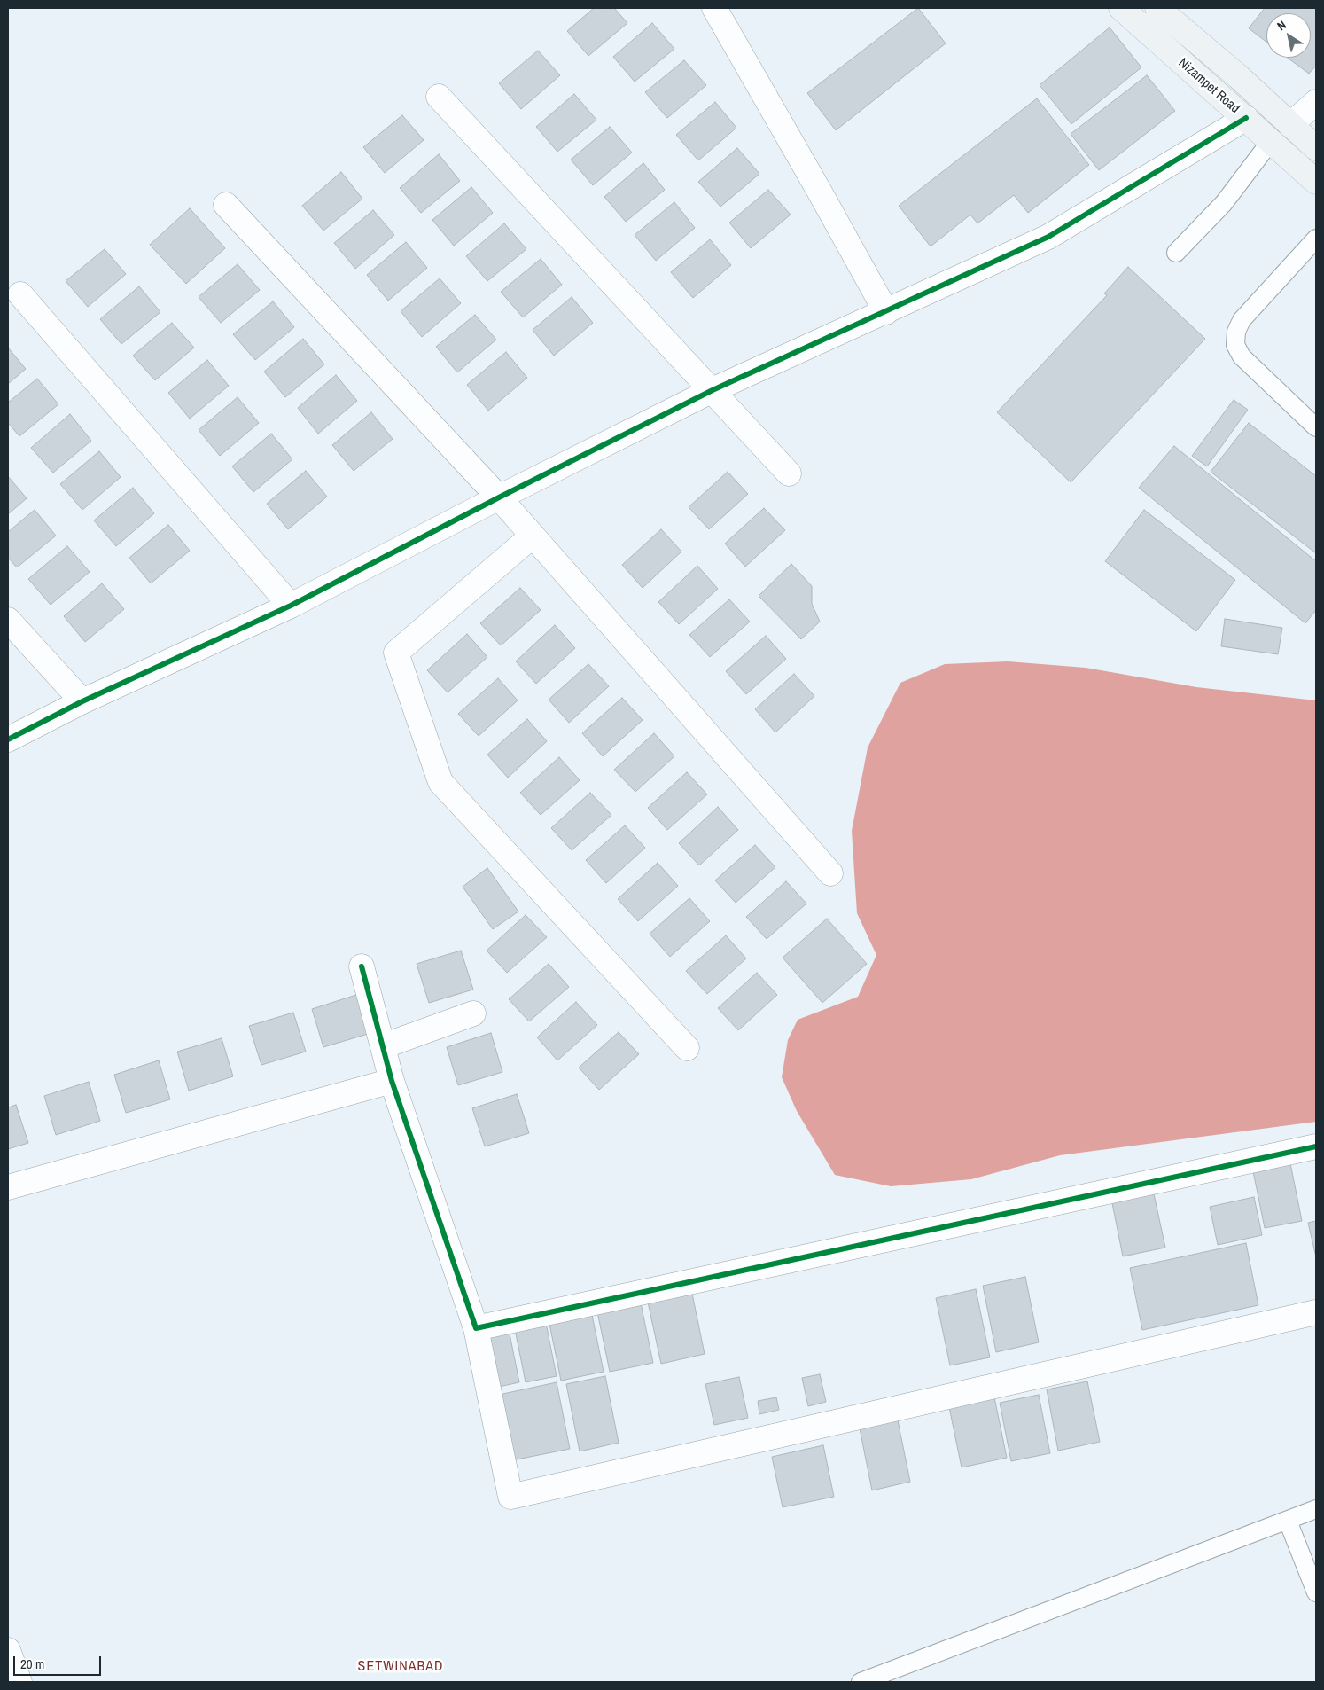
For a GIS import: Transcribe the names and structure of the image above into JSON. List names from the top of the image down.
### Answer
{
  "streets": {
    "main road": ["Nizampet Road"]
  },
  "districts": ["SETWINABAD"],
  "scale_bar": "20 m",
  "north": "top left"
}
